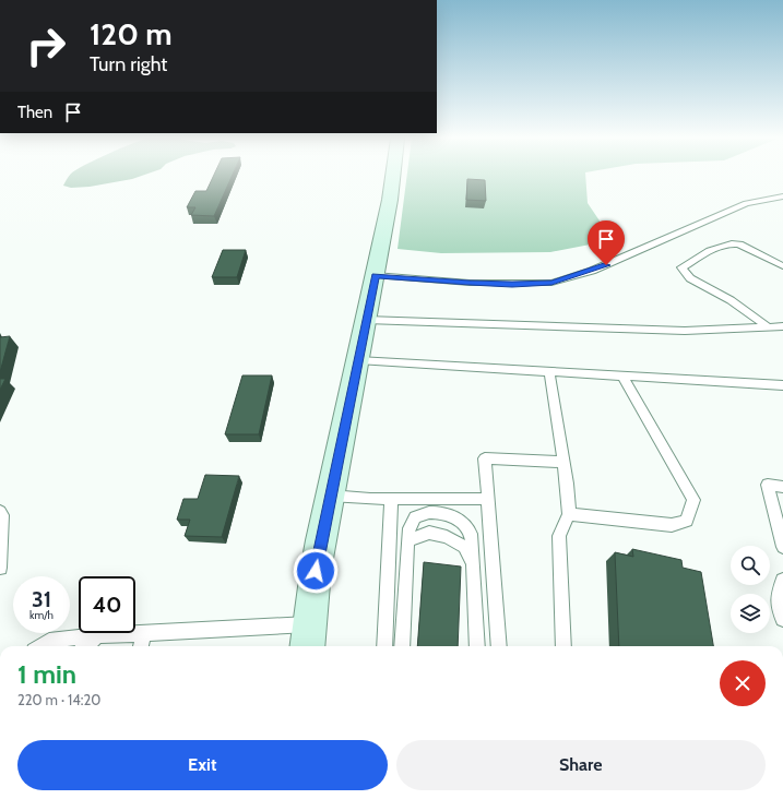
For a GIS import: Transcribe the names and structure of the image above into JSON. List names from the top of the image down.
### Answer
{
  "page": {
    "turn": ["120 m", "Turn right"],
    "then": "Then",
    "speed": "31 km/h",
    "limit": "40",
    "heading": ["1 min", "220 m · 14:20"],
    "buttons": ["Exit", "Share"]
  }
}
